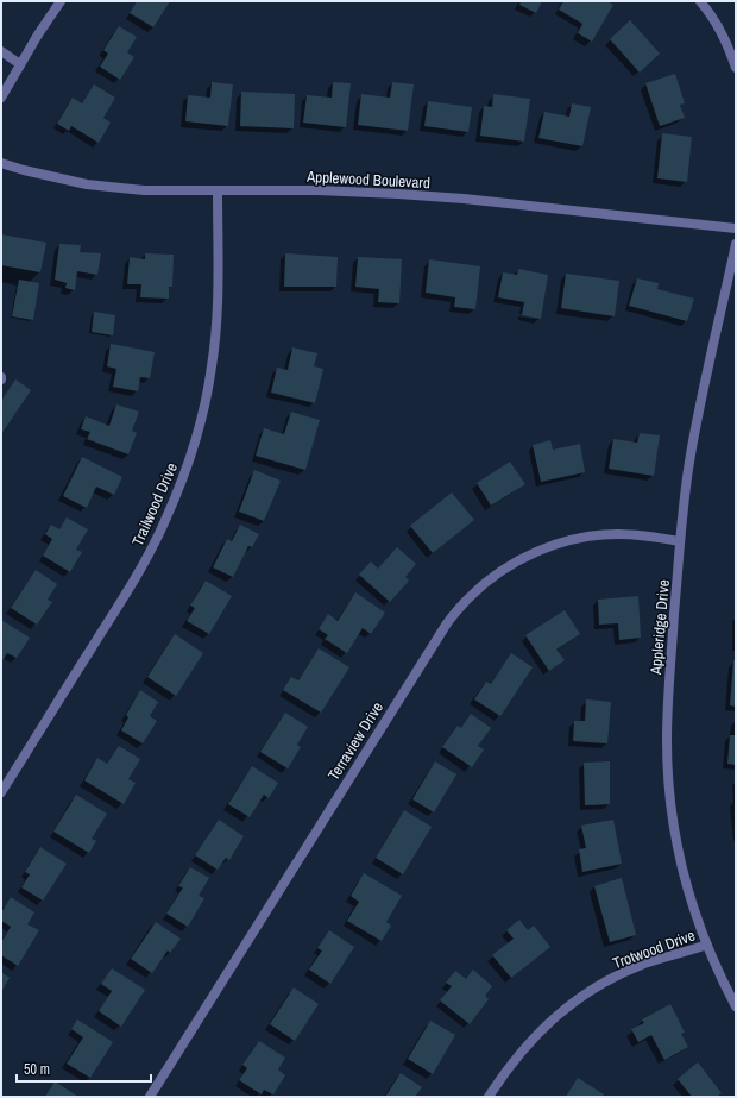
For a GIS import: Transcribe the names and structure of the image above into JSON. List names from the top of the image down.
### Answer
{
  "streets": {
    "street": [
      "Applewood Boulevard",
      "Trailwood Drive",
      "Appleridge Drive",
      "Terraview Drive",
      "Trotwood Drive"
    ]
  },
  "crossings": [
    ["Applewood Boulevard", "Trailwood Drive"],
    ["Appleridge Drive", "Terraview Drive"],
    ["Appleridge Drive", "Trotwood Drive"]
  ],
  "scale_bar": "50 m"
}
